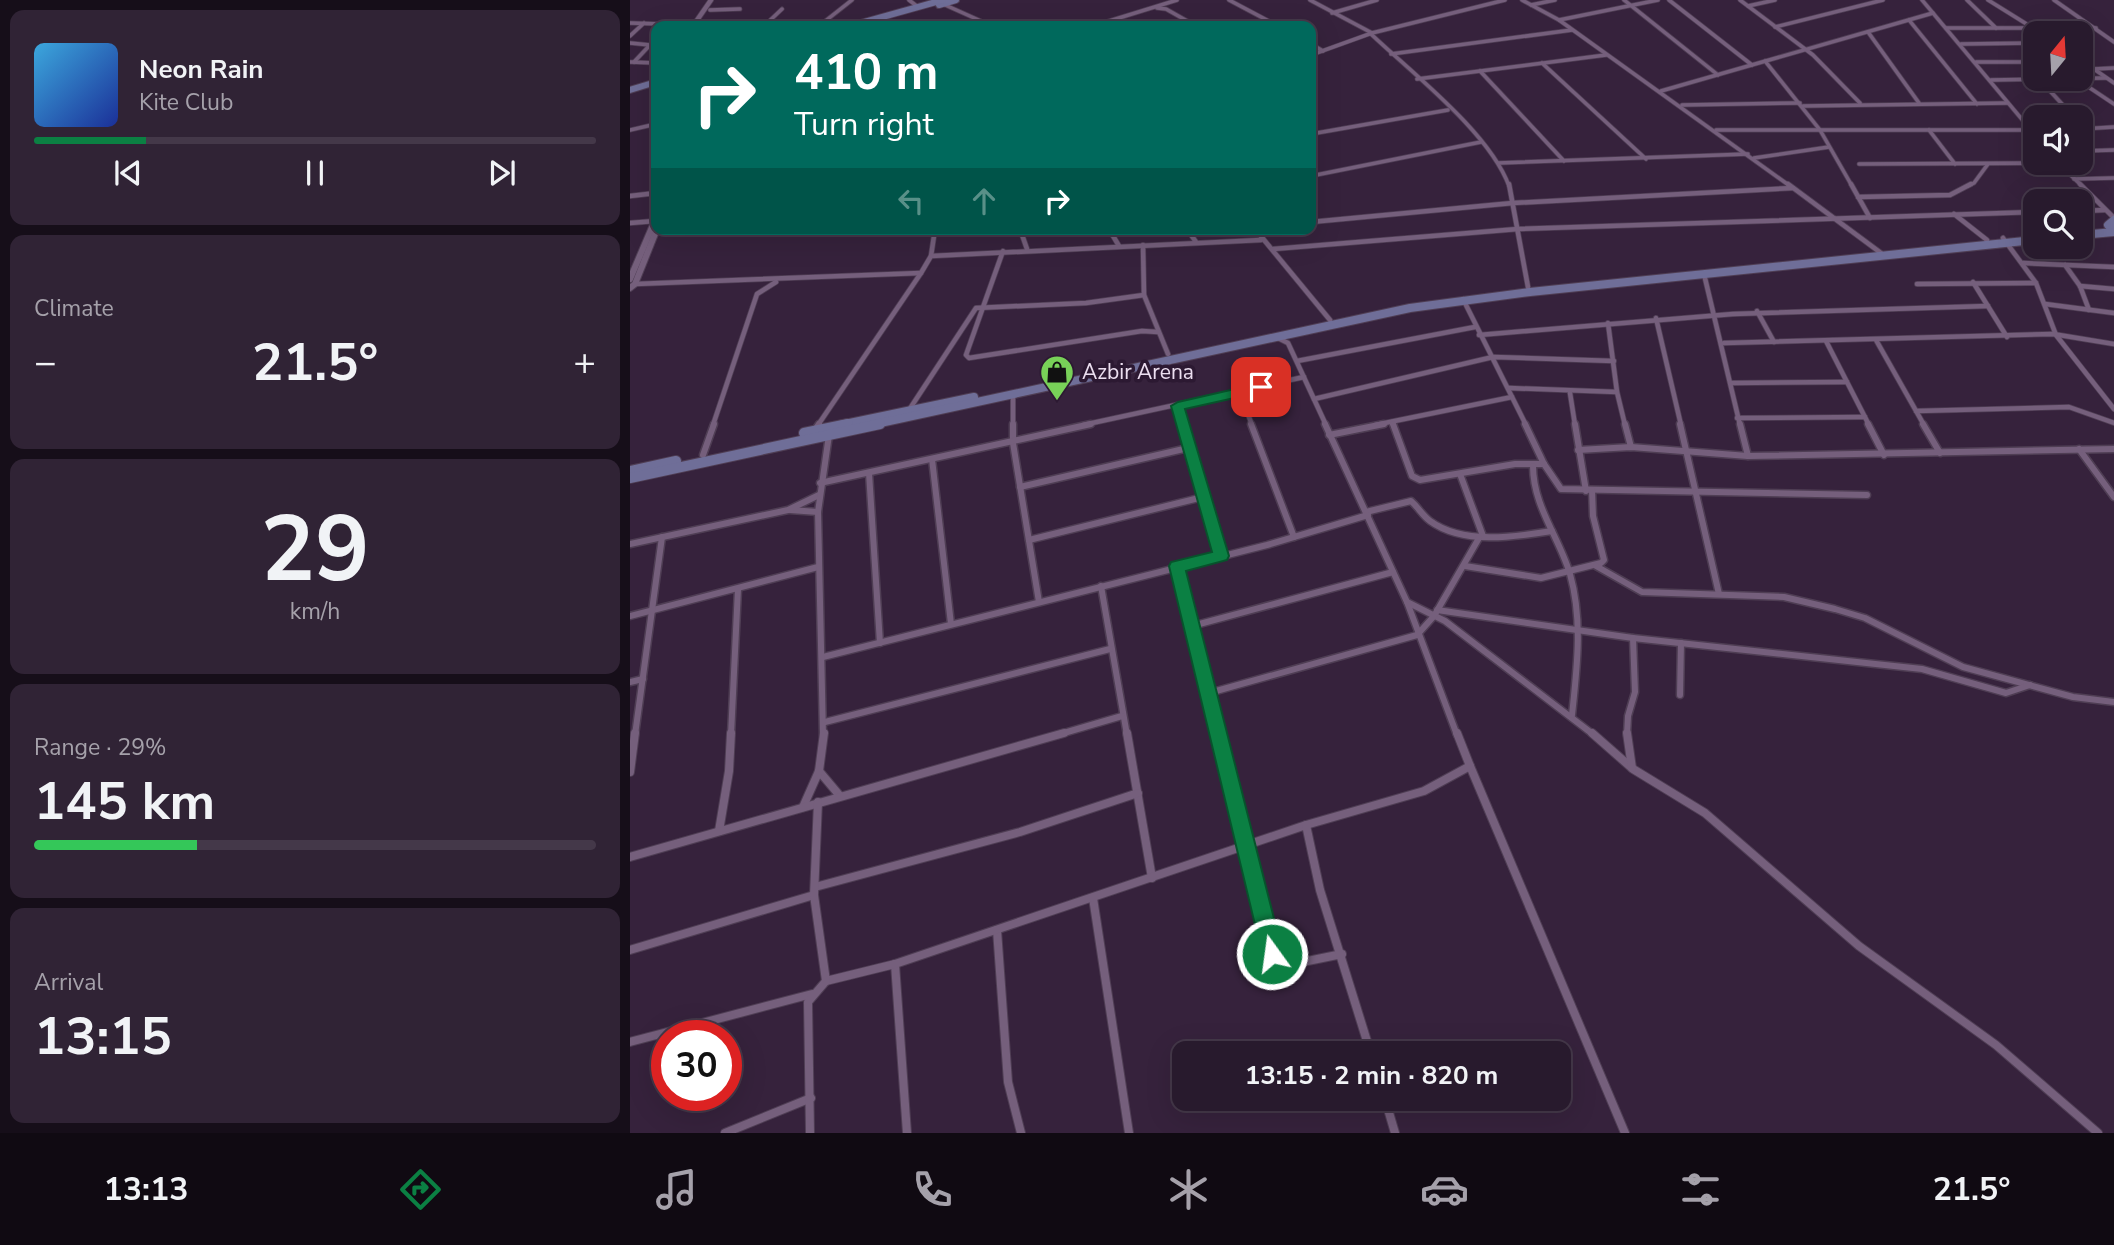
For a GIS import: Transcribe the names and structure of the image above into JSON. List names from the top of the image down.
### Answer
{
  "places": {
    "shop": ["Azbir Arena"]
  },
  "north": "top",
  "page": {
    "turn": ["410 m", "Turn right"],
    "song": ["Neon Rain", "Kite Club"],
    "tile": [
      "Climate",
      ["29", "km/h"],
      ["Range · 29%", "145 km"],
      ["Arrival", "13:15"]
    ],
    "heat": ["−", "21.5°", "+"],
    "limit": "30",
    "trip": "13:15 · 2 min · 820 m",
    "tabs": ["13:13", "21.5°"]
  }
}
